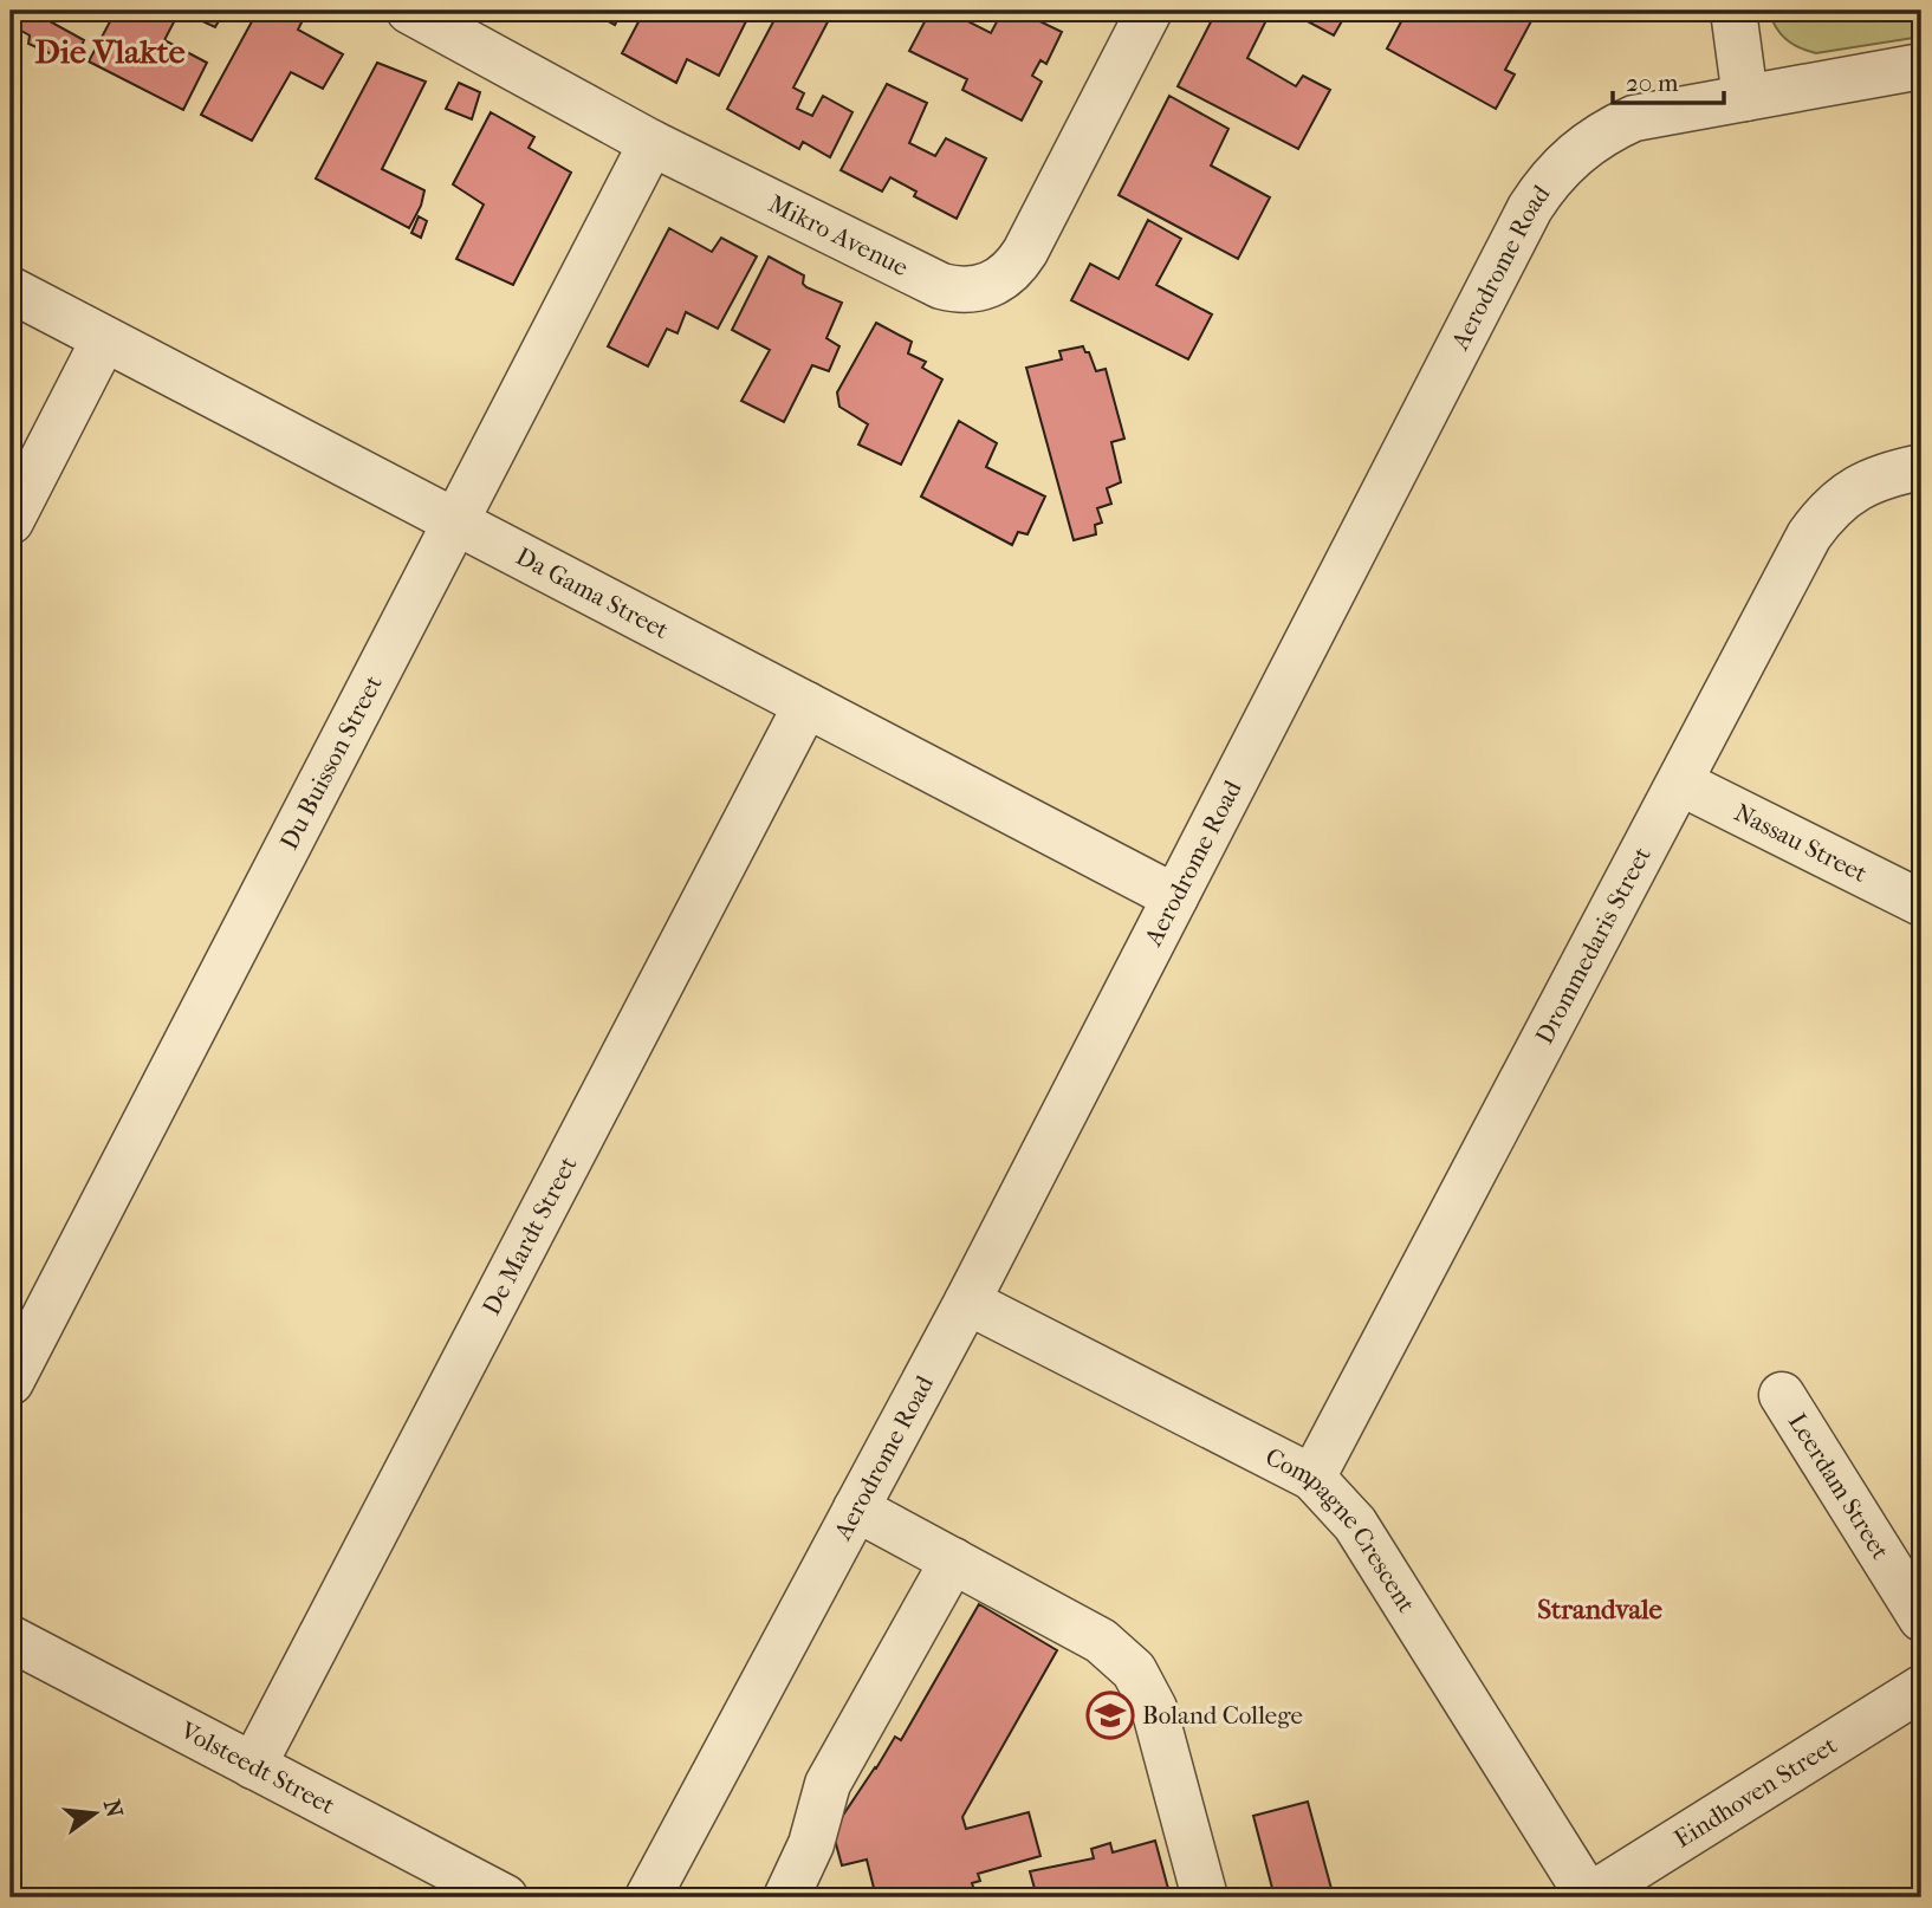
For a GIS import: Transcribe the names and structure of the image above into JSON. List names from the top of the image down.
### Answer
{
  "streets": {
    "street": [
      "Mikro Avenue",
      "Aerodrome Road",
      "Da Gama Street",
      "Du Buisson Street",
      "Nassau Street",
      "Drommedaris Street",
      "De Mardt Street",
      "Leerdam Street",
      "Compagne Crescent",
      "Volsteedt Street",
      "Eindhoven Street"
    ]
  },
  "crossings": [
    ["Mikro Avenue", "Du Buisson Street"],
    ["Aerodrome Road", "Da Gama Street"],
    ["Aerodrome Road", "Compagne Crescent"],
    ["Da Gama Street", "Du Buisson Street"],
    ["Da Gama Street", "De Mardt Street"],
    ["Nassau Street", "Drommedaris Street"],
    ["Drommedaris Street", "Compagne Crescent"],
    ["De Mardt Street", "Volsteedt Street"],
    ["Compagne Crescent", "Eindhoven Street"]
  ],
  "districts": ["Die Vlakte", "Strandvale"],
  "places": {
    "school or university": ["Boland College"]
  },
  "scale_bar": "20 m",
  "north": "right"
}
